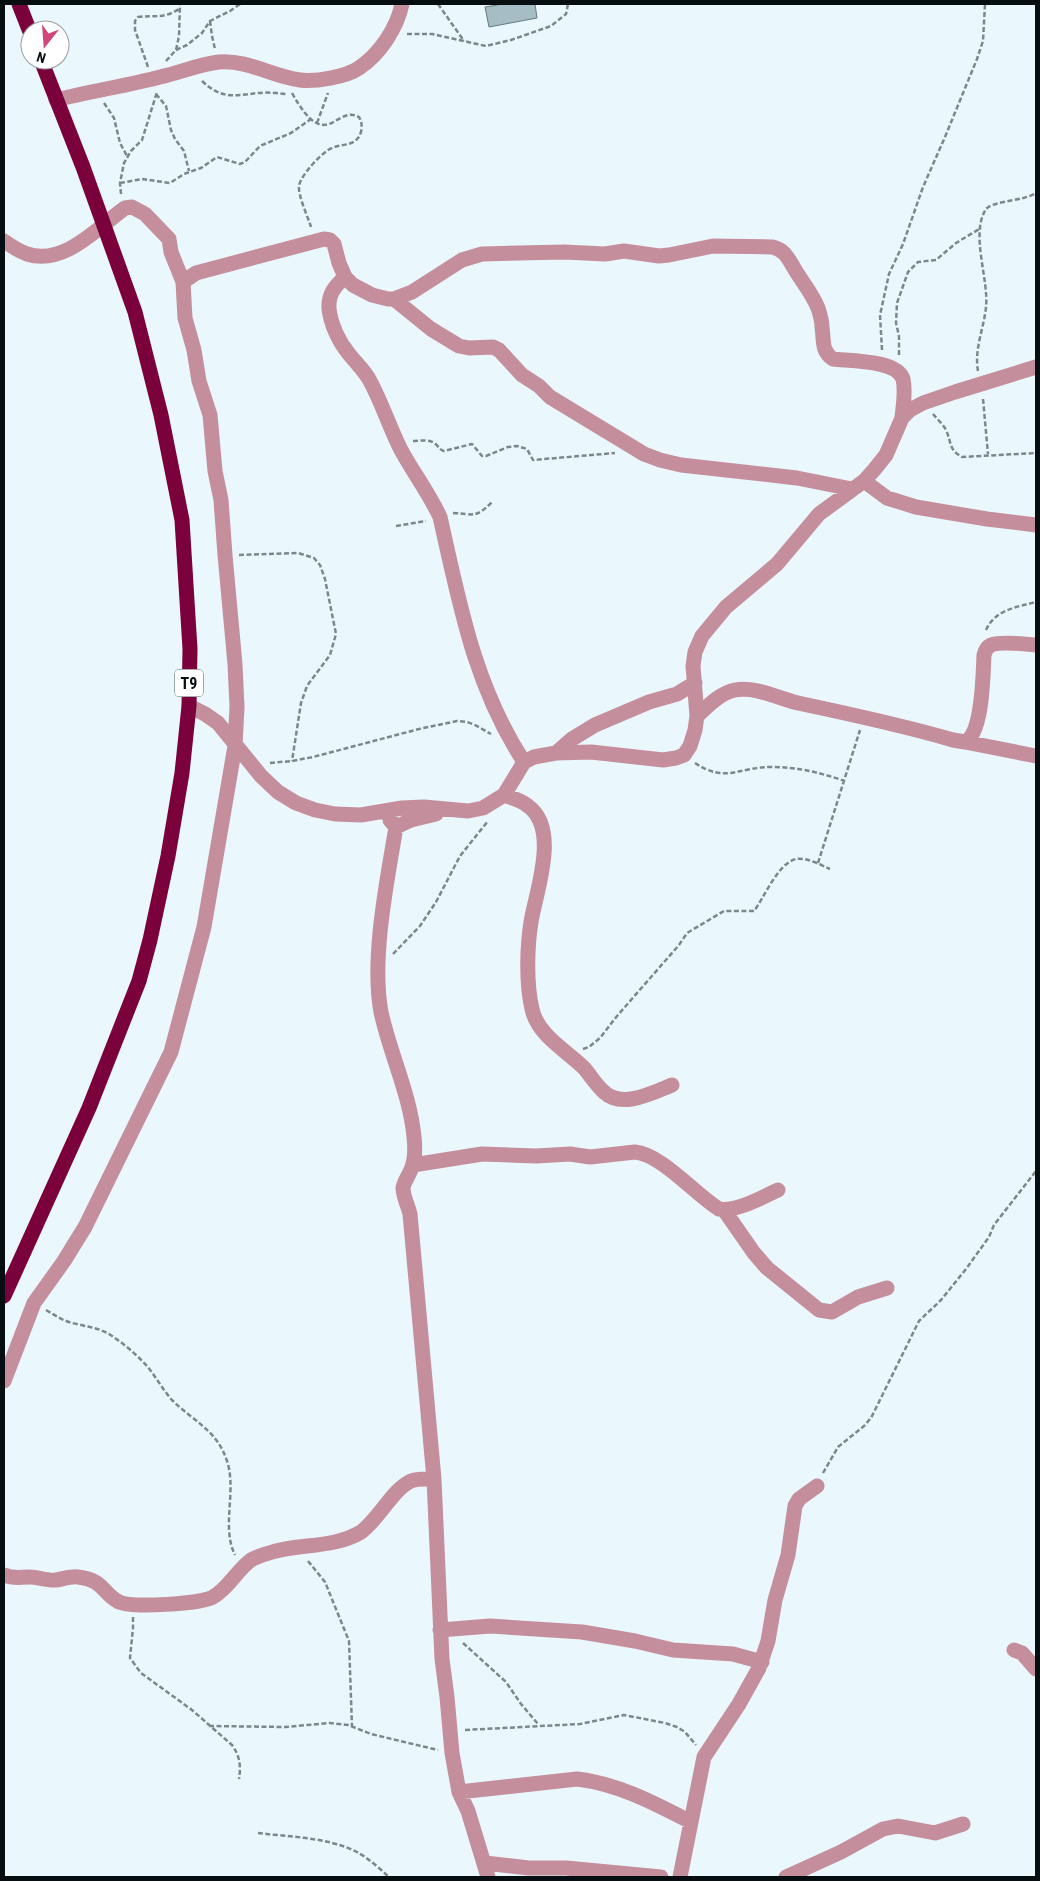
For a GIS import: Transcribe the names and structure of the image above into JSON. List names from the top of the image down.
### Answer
{
  "streets": {
    "highway": ["T9"]
  },
  "north": "bottom"
}
